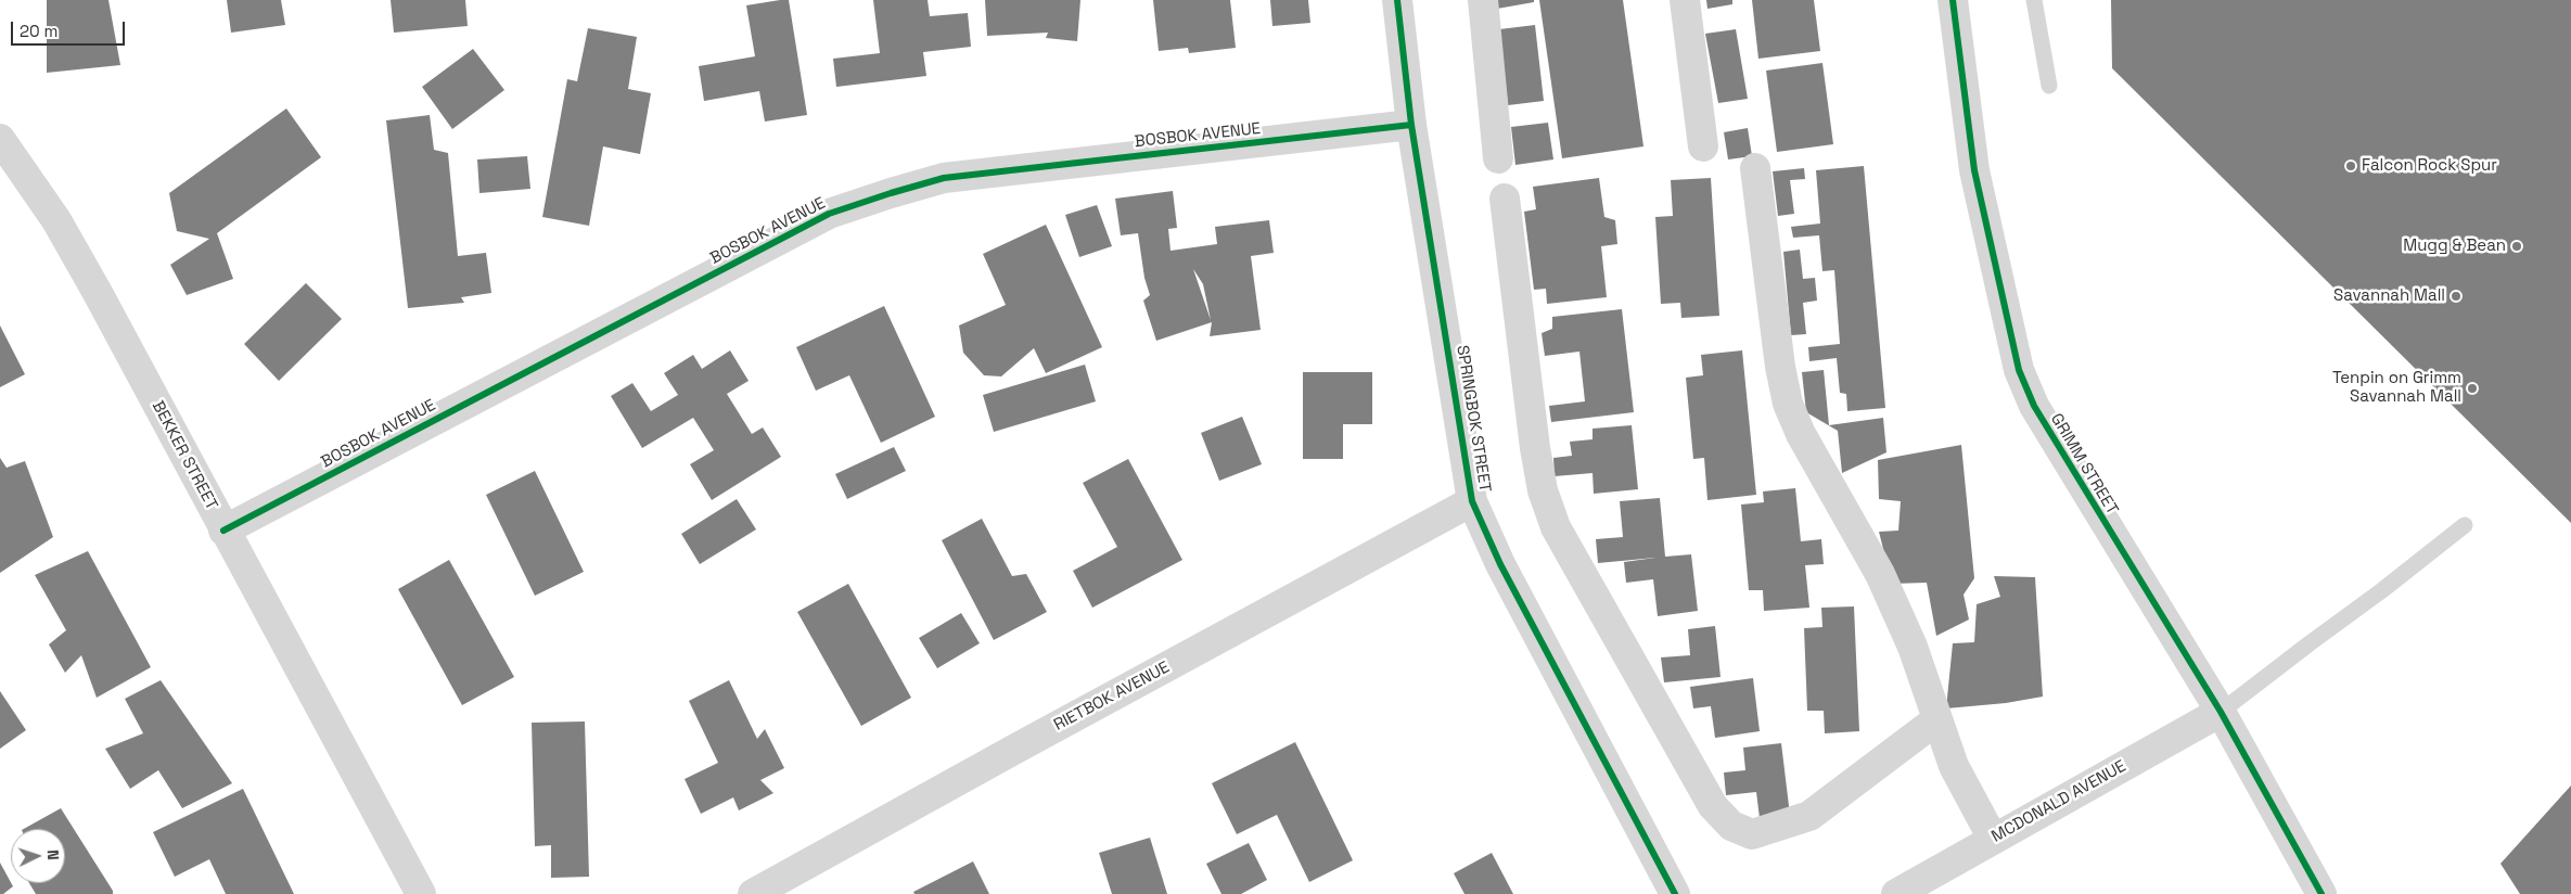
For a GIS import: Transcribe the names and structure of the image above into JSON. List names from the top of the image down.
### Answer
{
  "streets": {
    "street": [
      "BOSBOK AVENUE",
      "SPRINGBOK STREET",
      "BEKKER STREET",
      "GRIMM STREET",
      "RIETBOK AVENUE",
      "MCDONALD AVENUE"
    ]
  },
  "crossings": [
    ["BOSBOK AVENUE", "SPRINGBOK STREET"],
    ["BOSBOK AVENUE", "BEKKER STREET"],
    ["SPRINGBOK STREET", "RIETBOK AVENUE"],
    ["GRIMM STREET", "MCDONALD AVENUE"]
  ],
  "places": [
    "Falcon Rock Spur",
    "Mugg & Bean",
    "Savannah Mall",
    "Tenpin on Grimm Savannah Mall"
  ],
  "scale_bar": "20 m",
  "north": "right"
}
